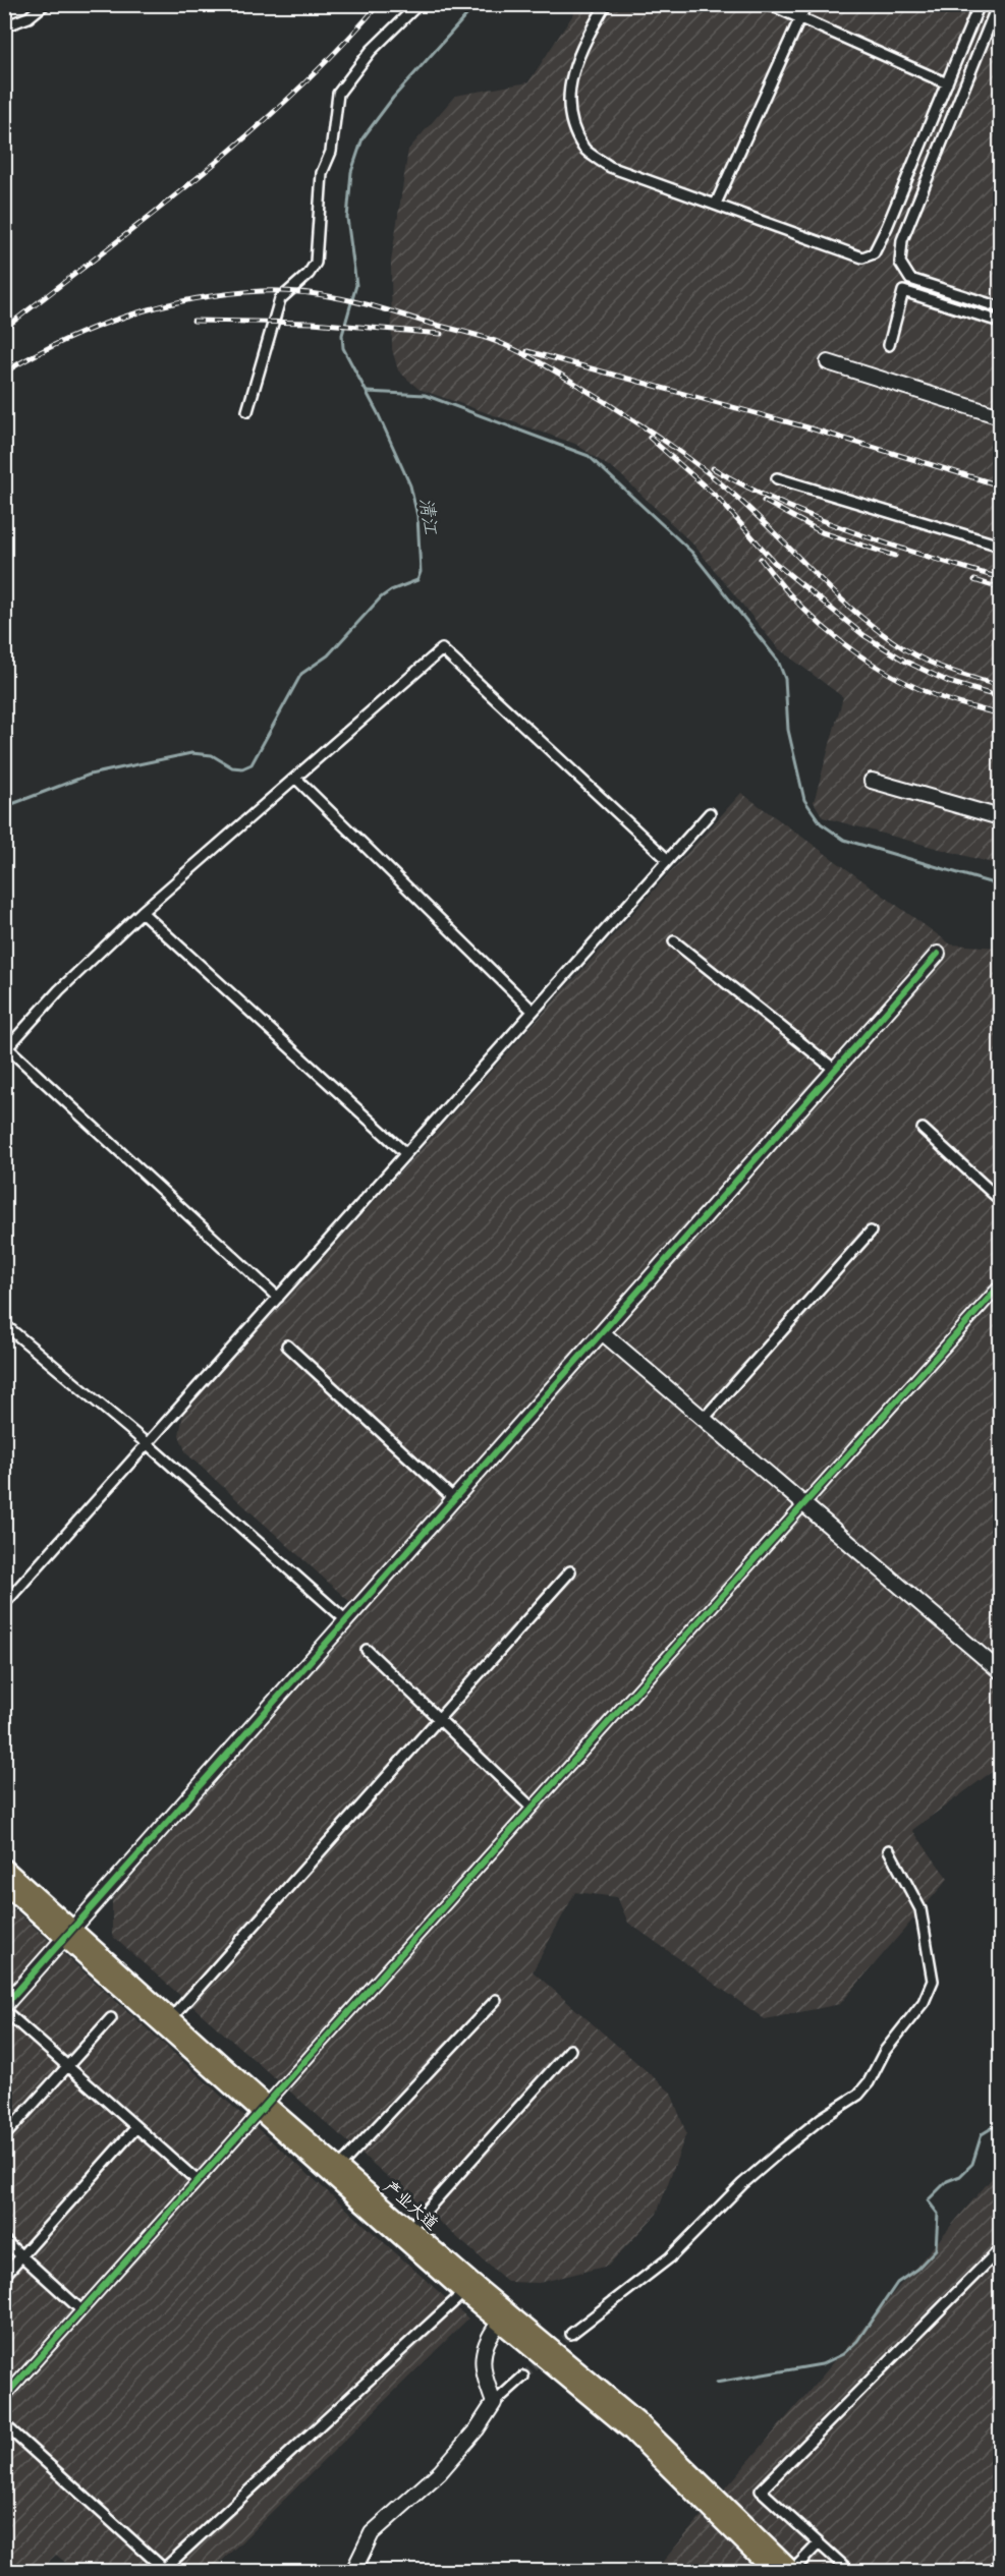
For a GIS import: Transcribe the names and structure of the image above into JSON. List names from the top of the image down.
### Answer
{
  "streets": {
    "main road": ["产业大道"]
  },
  "water": ["清江"]
}
